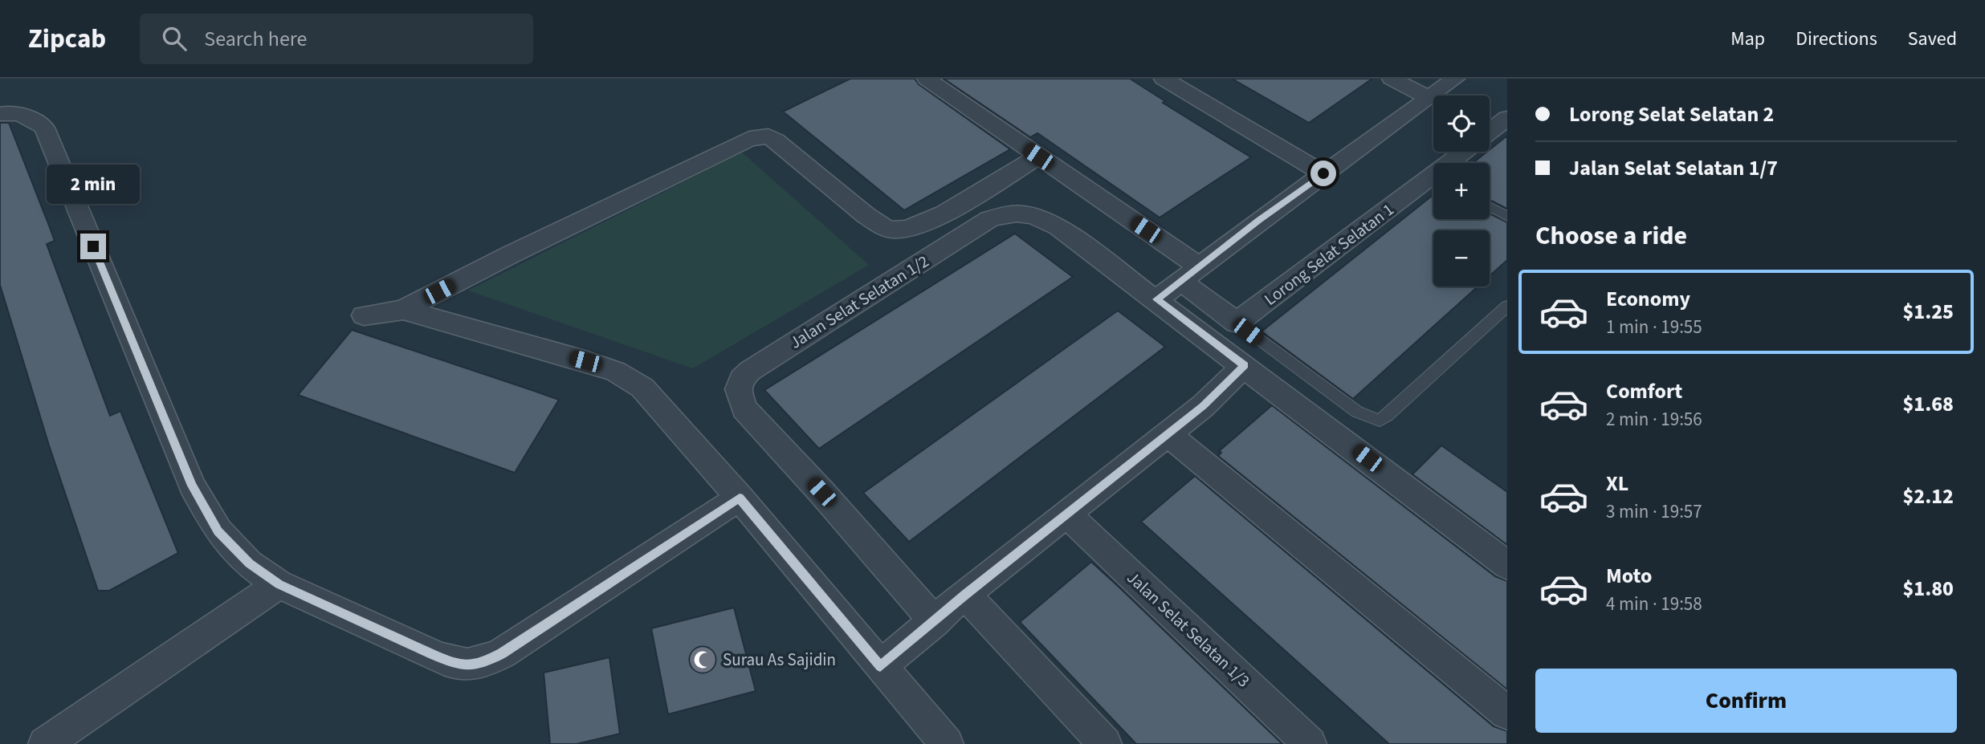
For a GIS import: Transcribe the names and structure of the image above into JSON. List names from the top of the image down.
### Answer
{
  "streets": {
    "street": ["Lorong Selat Selatan 1", "Jalan Selat Selatan 1/2", "Jalan Selat Selatan 1/3"]
  },
  "places": {
    "mosque": ["Surau As Sajidin"]
  },
  "page": {
    "header": "Zipcab",
    "search": "Search here",
    "nav": ["Map", "Directions", "Saved"],
    "banner": ["Lorong Selat Selatan 2", "Jalan Selat Selatan 1/7"],
    "map_buttons": ["+", "−"],
    "bubble": "2 min",
    "heading": "Choose a ride",
    "list": [
      {
        "name": "Economy",
        "note": "1 min · 19:55",
        "value": "$1.25"
      },
      {
        "name": "Comfort",
        "note": "2 min · 19:56",
        "value": "$1.68"
      },
      {
        "name": "XL",
        "note": "3 min · 19:57",
        "value": "$2.12"
      },
      {
        "name": "Moto",
        "note": "4 min · 19:58",
        "value": "$1.80"
      }
    ],
    "buttons": "Confirm"
  }
}
